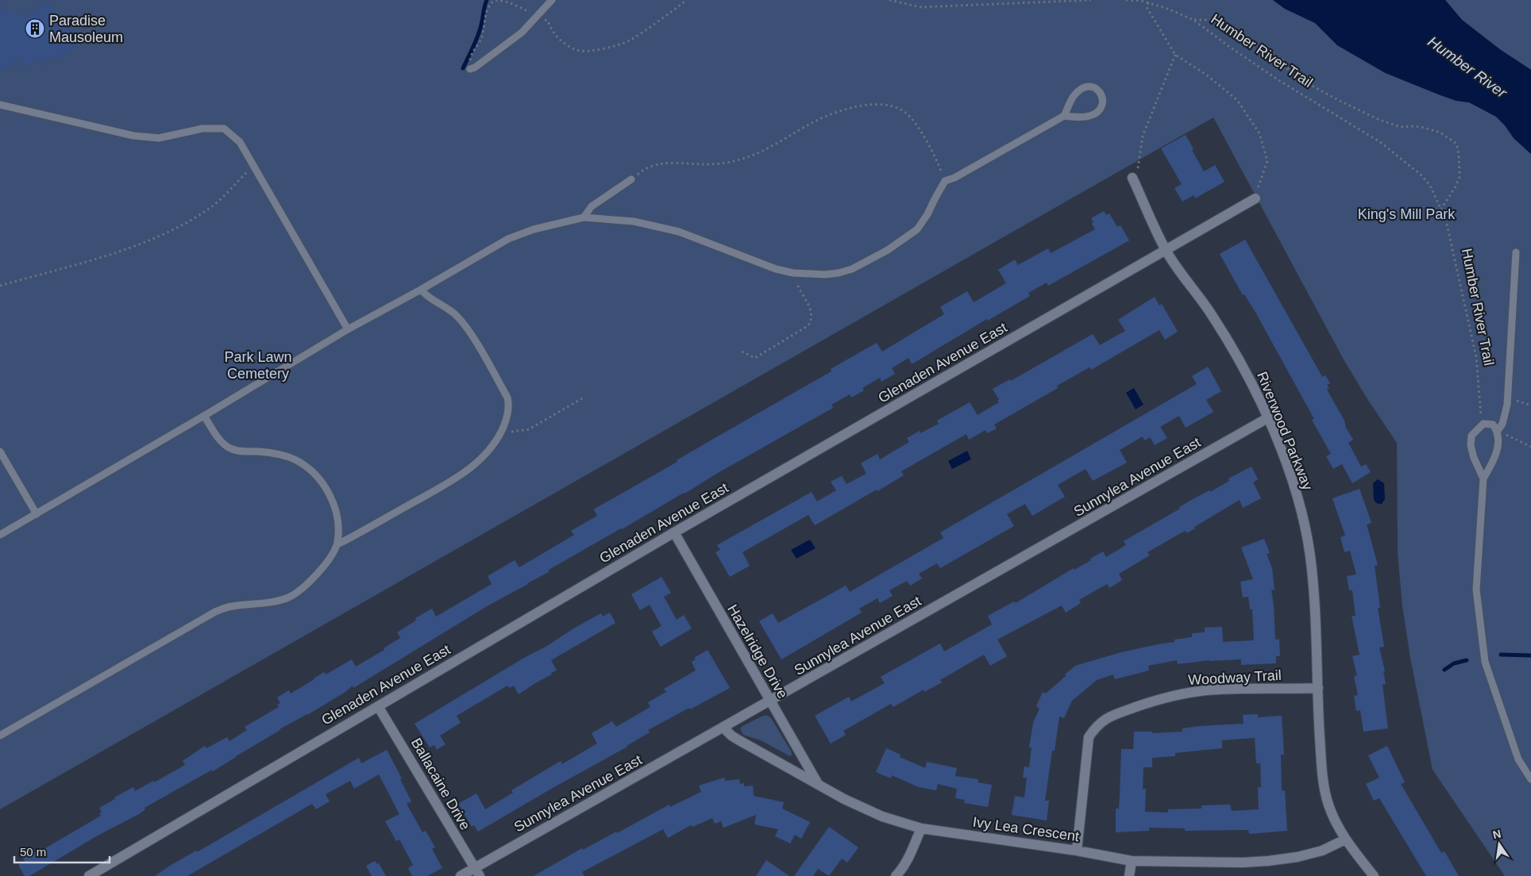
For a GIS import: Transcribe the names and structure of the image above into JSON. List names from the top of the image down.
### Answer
{
  "streets": {
    "street": [
      "Glenaden Avenue East",
      "Riverwood Parkway",
      "Sunnylea Avenue East",
      "Hazelridge Drive",
      "Woodway Trail",
      "Ballacaine Drive",
      "Ivy Lea Crescent"
    ],
    "path": ["Humber River Trail"]
  },
  "crossings": [
    ["Glenaden Avenue East", "Riverwood Parkway"],
    ["Glenaden Avenue East", "Hazelridge Drive"],
    ["Glenaden Avenue East", "Ballacaine Drive"],
    ["Riverwood Parkway", "Sunnylea Avenue East"],
    ["Riverwood Parkway", "Woodway Trail"],
    ["Riverwood Parkway", "Ivy Lea Crescent"],
    ["Sunnylea Avenue East", "Hazelridge Drive"],
    ["Sunnylea Avenue East", "Ballacaine Drive"],
    ["Sunnylea Avenue East", "Ivy Lea Crescent"],
    ["Hazelridge Drive", "Ivy Lea Crescent"],
    ["Woodway Trail", "Ivy Lea Crescent"]
  ],
  "water": ["Humber River"],
  "parks": ["King's Mill Park", "Park Lawn Cemetery"],
  "places": {
    "building": ["Paradise Mausoleum"]
  },
  "scale_bar": "50 m",
  "north": "top"
}
